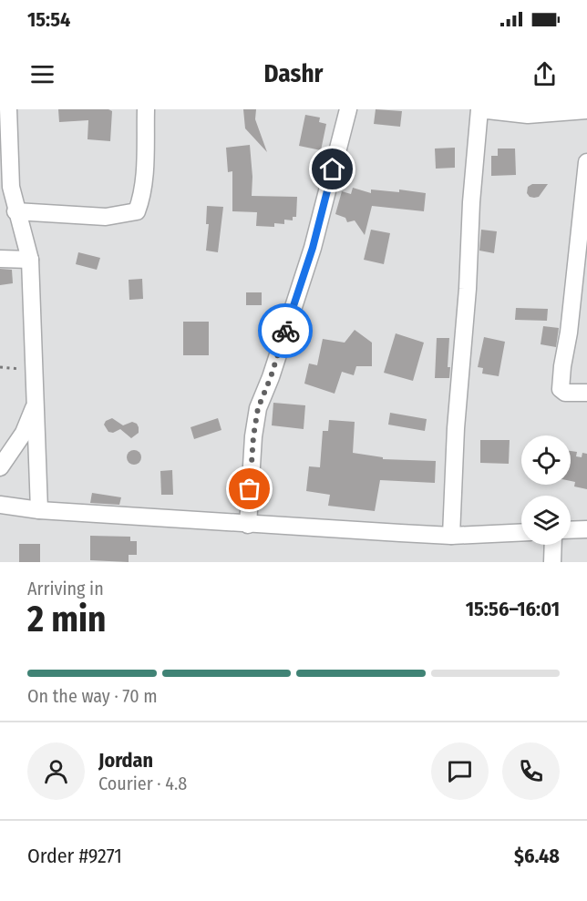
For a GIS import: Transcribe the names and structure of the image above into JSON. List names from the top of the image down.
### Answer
{
  "page": {
    "status": "15:54",
    "header": "Dashr",
    "heading": ["2 min", "Arriving in", "15:56–16:01"],
    "panel": [
      "Jordan",
      "Courier · 4.8",
      "Order #9271",
      "$6.48"
    ],
    "bar": "On the way · 70 m"
  }
}
